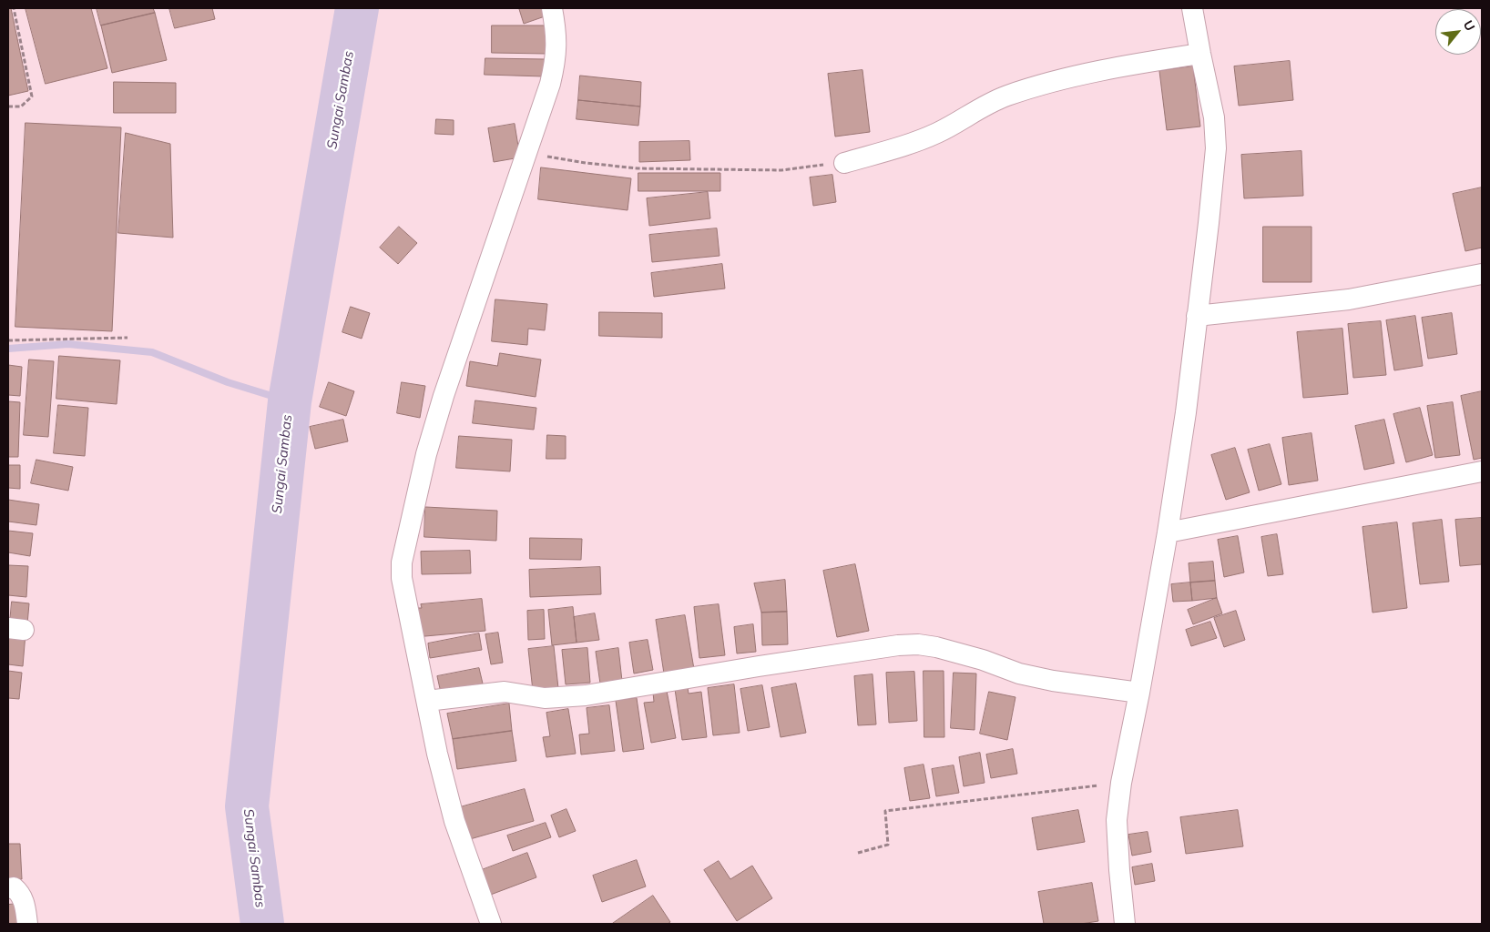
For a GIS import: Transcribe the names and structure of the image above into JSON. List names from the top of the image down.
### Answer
{
  "water": ["Sungai Sambas"],
  "north": "top right"
}
